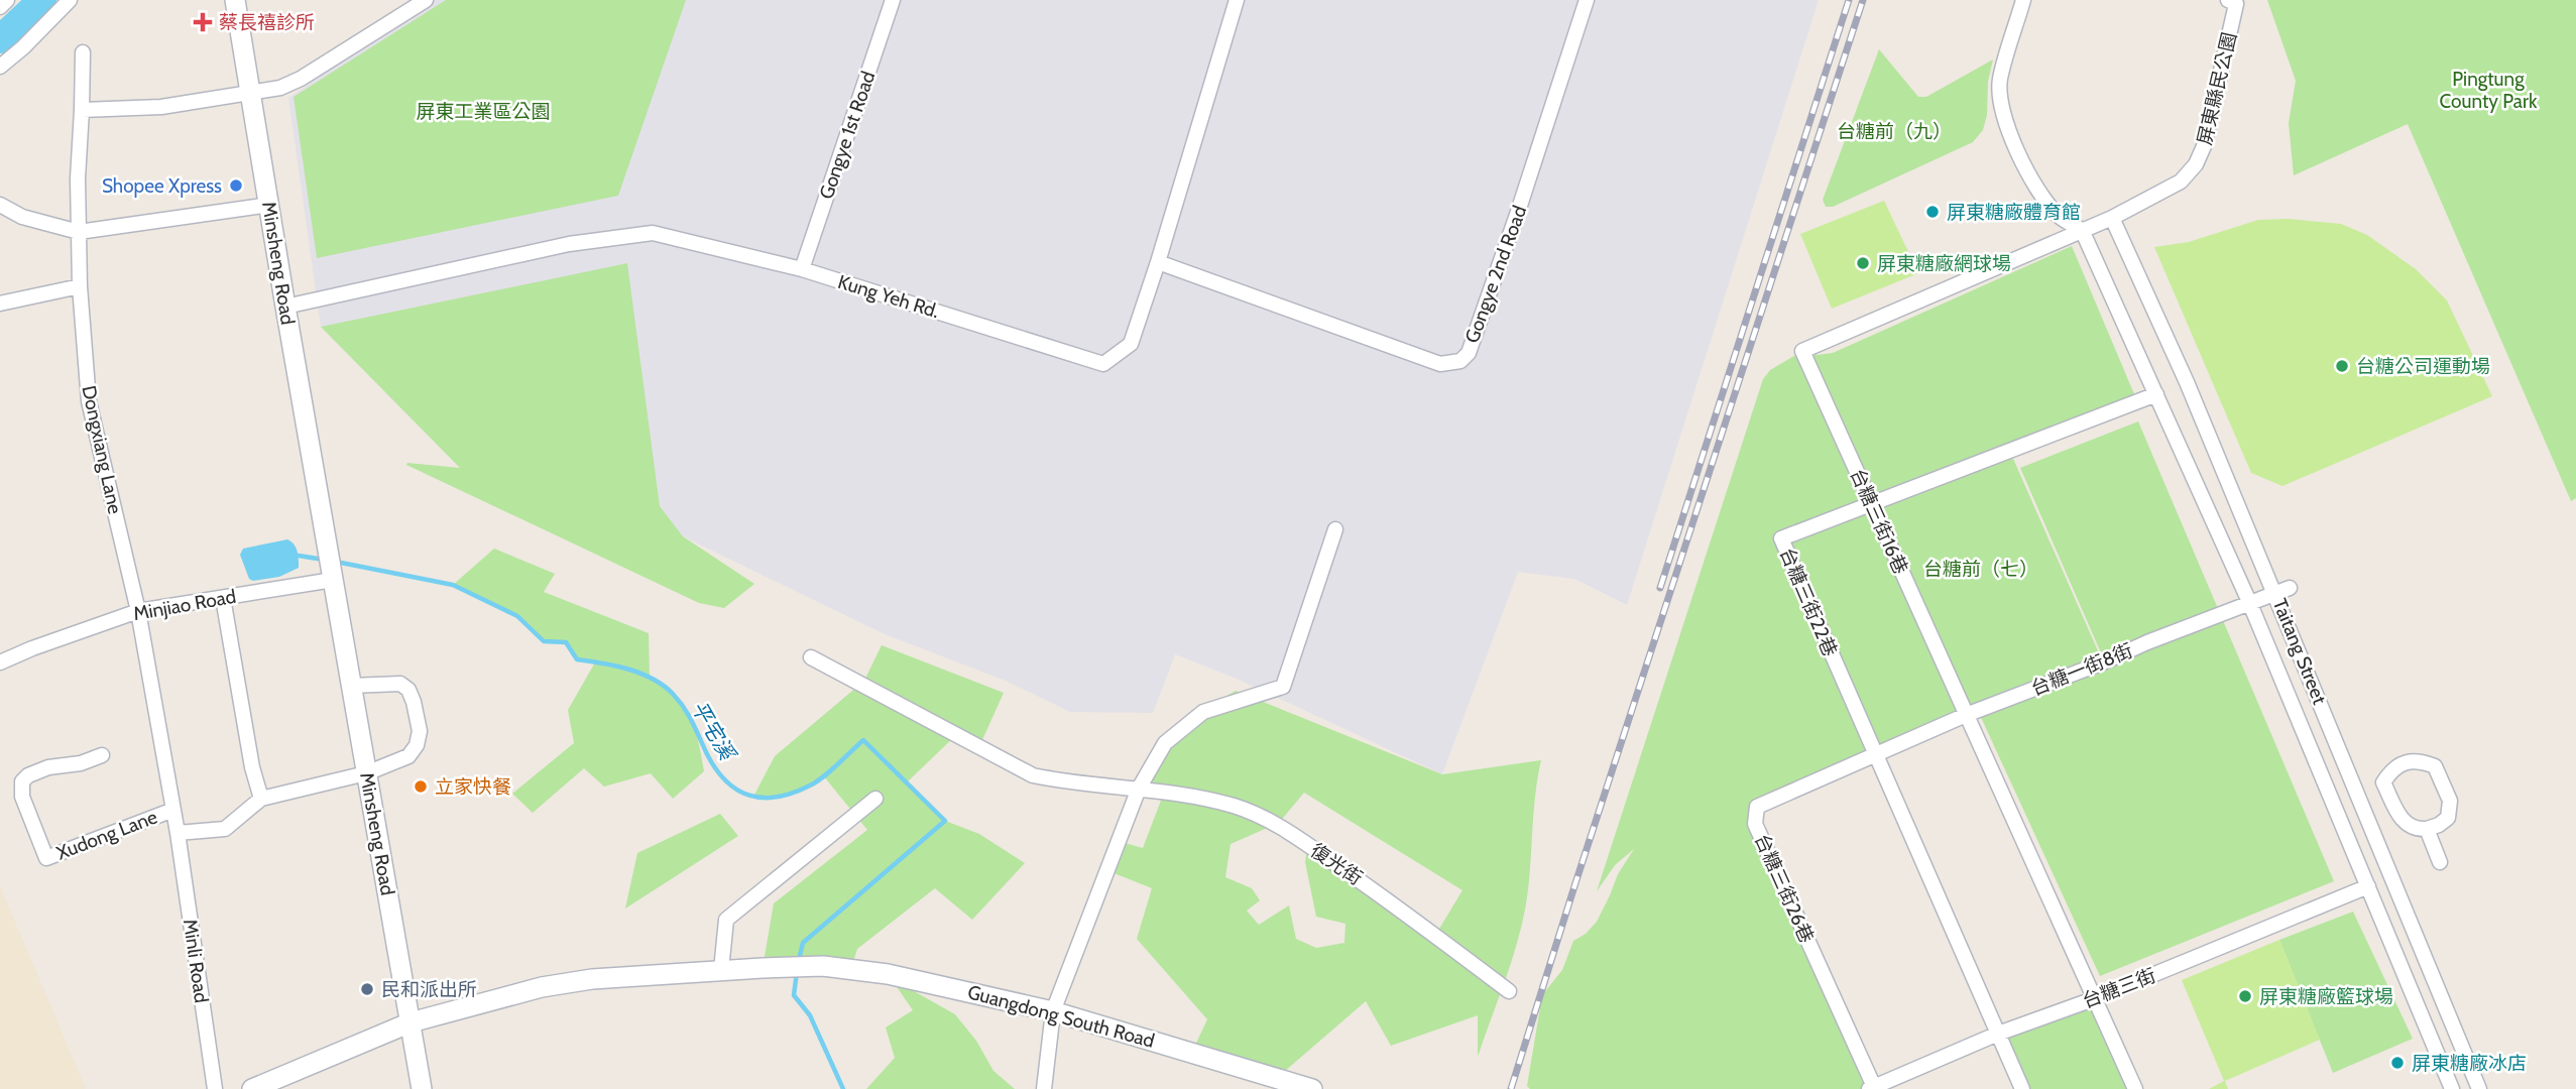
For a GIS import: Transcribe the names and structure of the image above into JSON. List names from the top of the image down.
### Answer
{
  "streets": {
    "street": [
      "屏東縣民公園",
      "Gongye 1st Road",
      "Minsheng Road",
      "Gongye 2nd Road",
      "Kung Yeh Rd.",
      "Dongxiang Lane",
      "台糖三街16巷",
      "台糖三街22巷",
      "Minjiao Road",
      "Taitang Street",
      "台糖一街8街",
      "Xudong Lane",
      "復光街",
      "台糖三街26巷",
      "Minli Road",
      "台糖三街",
      "Guangdong South Road"
    ]
  },
  "crossings": [
    ["屏東縣民公園", "台糖三街16巷"],
    ["屏東縣民公園", "Taitang Street"],
    ["Gongye 1st Road", "Kung Yeh Rd."],
    ["Minsheng Road", "Kung Yeh Rd."],
    ["Minsheng Road", "Minjiao Road"],
    ["Minsheng Road", "Guangdong South Road"],
    ["Gongye 2nd Road", "Kung Yeh Rd."],
    ["Dongxiang Lane", "Minjiao Road"],
    ["Dongxiang Lane", "Xudong Lane"],
    ["台糖三街16巷", "台糖三街22巷"],
    ["台糖三街16巷", "Taitang Street"],
    ["台糖三街16巷", "台糖一街8街"],
    ["台糖三街16巷", "台糖三街"],
    ["台糖三街22巷", "Taitang Street"],
    ["台糖三街22巷", "台糖一街8街"],
    ["台糖三街22巷", "台糖三街26巷"],
    ["台糖三街22巷", "台糖三街"],
    ["Minjiao Road", "Xudong Lane"],
    ["Taitang Street", "台糖一街8街"],
    ["Taitang Street", "台糖三街"],
    ["台糖一街8街", "台糖三街26巷"],
    ["Xudong Lane", "Minli Road"],
    ["台糖三街26巷", "台糖三街"]
  ],
  "water": ["平宅溪"],
  "parks": [
    "Pingtung County Park",
    "屏東工業區公園",
    "台糖前（九）",
    "台糖前（七）"
  ],
  "places": {
    "health": ["蔡長禧診所"],
    "other": [
      "Shopee Xpress",
      "屏東糖廠體育館",
      "屏東糖廠網球場",
      "台糖公司運動場",
      "立家快餐",
      "民和派出所",
      "屏東糖廠籃球場",
      "屏東糖廠冰店"
    ]
  }
}
